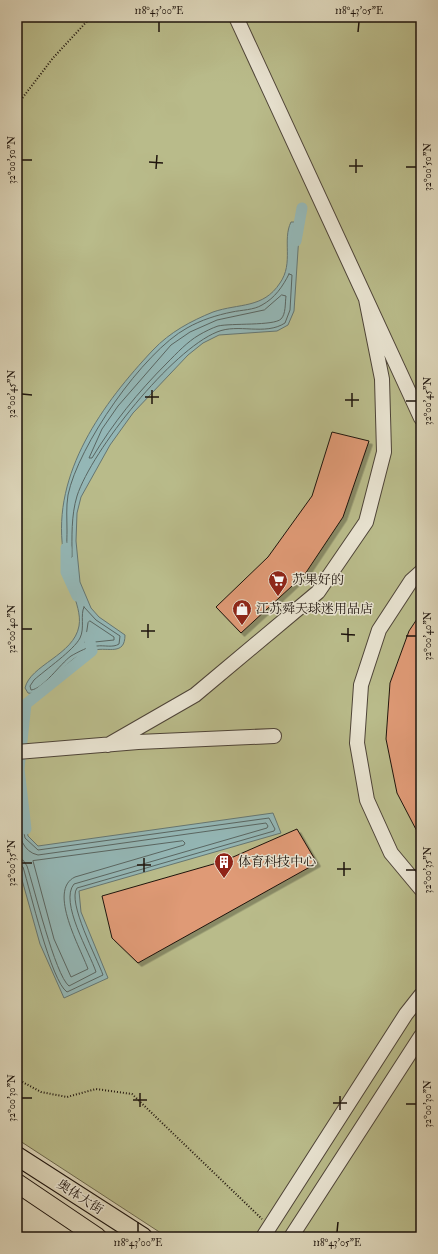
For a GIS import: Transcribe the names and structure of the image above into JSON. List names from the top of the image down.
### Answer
{
  "streets": {
    "main road": ["奥体大街"]
  },
  "places": {
    "supermarket": ["苏果好的"],
    "shop": ["江苏舜天球迷用品店"],
    "building": ["体育科技中心"]
  },
  "coordinates": [
    "118°43'00\"E",
    "118°43'05\"E",
    "32°00'50\"N",
    "32°00'45\"N",
    "32°00'40\"N",
    "32°00'35\"N",
    "32°00'30\"N"
  ]
}
